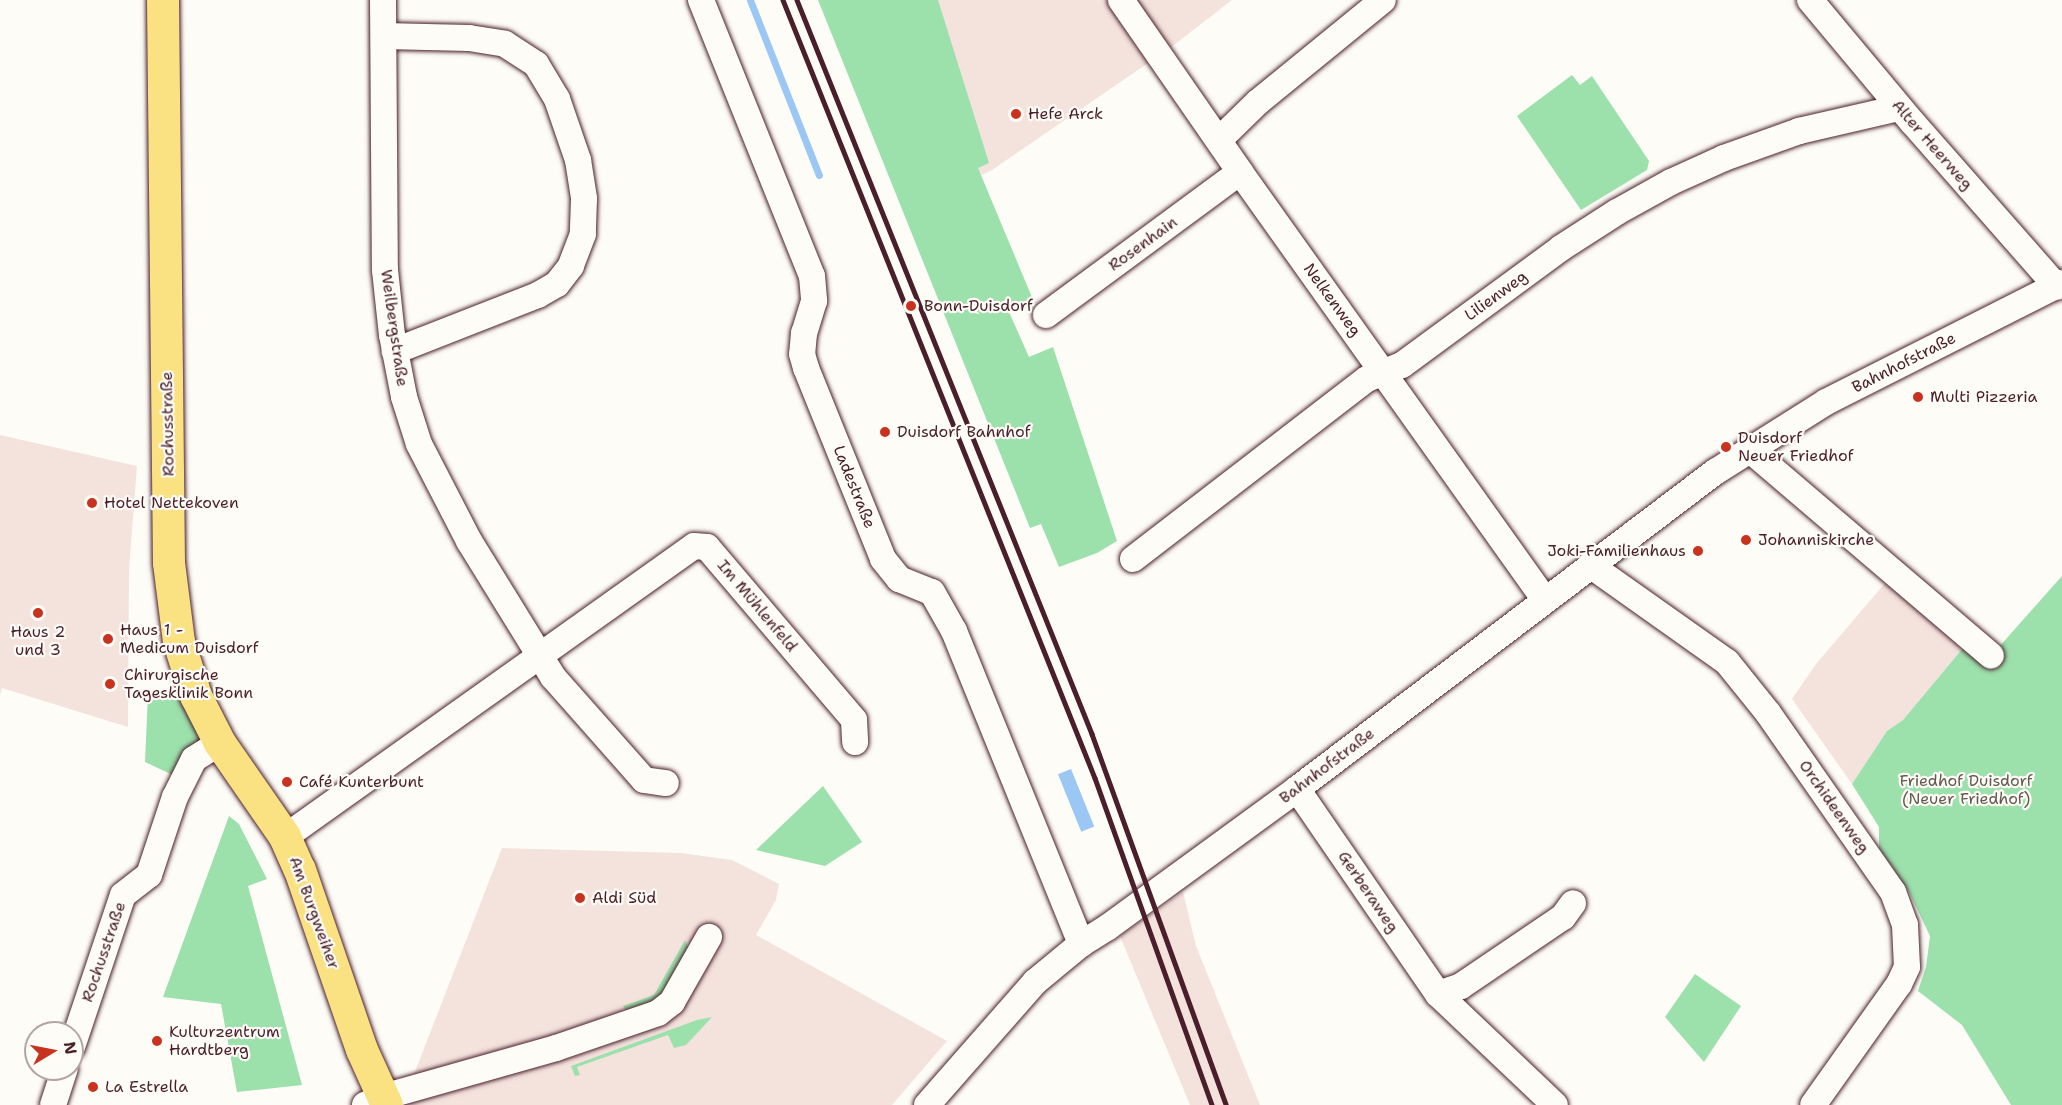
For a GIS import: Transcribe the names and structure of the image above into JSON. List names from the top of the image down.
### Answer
{
  "streets": {
    "main road": ["Rochusstraße", "Am Burgweiher"],
    "street": [
      "Alter Heerweg",
      "Rosenhain",
      "Lilienweg",
      "Nelkenweg",
      "Weilbergstraße",
      "Bahnhofstraße",
      "Ladestraße",
      "Im Mühlenfeld",
      "Orchideenweg",
      "Gerberaweg"
    ]
  },
  "crossings": [
    ["Alter Heerweg", "Lilienweg"],
    ["Alter Heerweg", "Bahnhofstraße"],
    ["Rosenhain", "Nelkenweg"],
    ["Lilienweg", "Nelkenweg"],
    ["Nelkenweg", "Bahnhofstraße"],
    ["Weilbergstraße", "Im Mühlenfeld"],
    ["Bahnhofstraße", "Ladestraße"],
    ["Bahnhofstraße", "Orchideenweg"],
    ["Bahnhofstraße", "Gerberaweg"],
    ["Rochusstraße", "Am Burgweiher"],
    ["Im Mühlenfeld", "Am Burgweiher"]
  ],
  "parks": ["Friedhof Duisdorf (Neuer Friedhof)"],
  "places": [
    "Hefe Arck",
    "Bonn-Duisdorf",
    "Multi Pizzeria",
    "Duisdorf Bahnhof",
    "Duisdorf Neuer Friedhof",
    "Hotel Nettekoven",
    "Johanniskirche",
    "Joki-Familienhaus",
    "Haus 2 und 3",
    "Haus 1 - Medicum Duisdorf",
    "Chirurgische Tagesklinik Bonn",
    "Café Kunterbunt",
    "Aldi Süd",
    "Kulturzentrum Hardtberg",
    "La Estrella"
  ],
  "north": "right"
}
